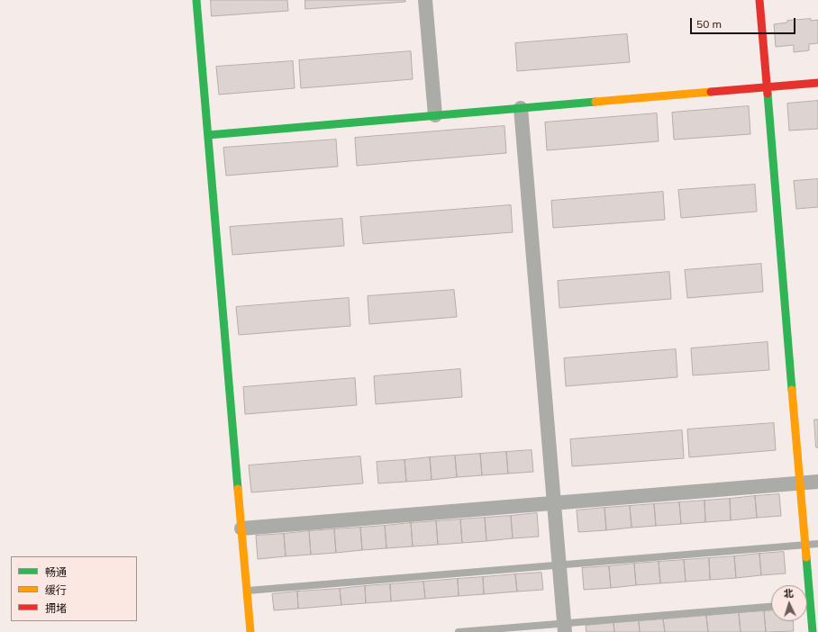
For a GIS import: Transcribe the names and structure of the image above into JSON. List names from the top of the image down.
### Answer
{
  "legend": ["畅通", "缓行", "拥堵"],
  "scale_bar": "50 m",
  "north": "top"
}
